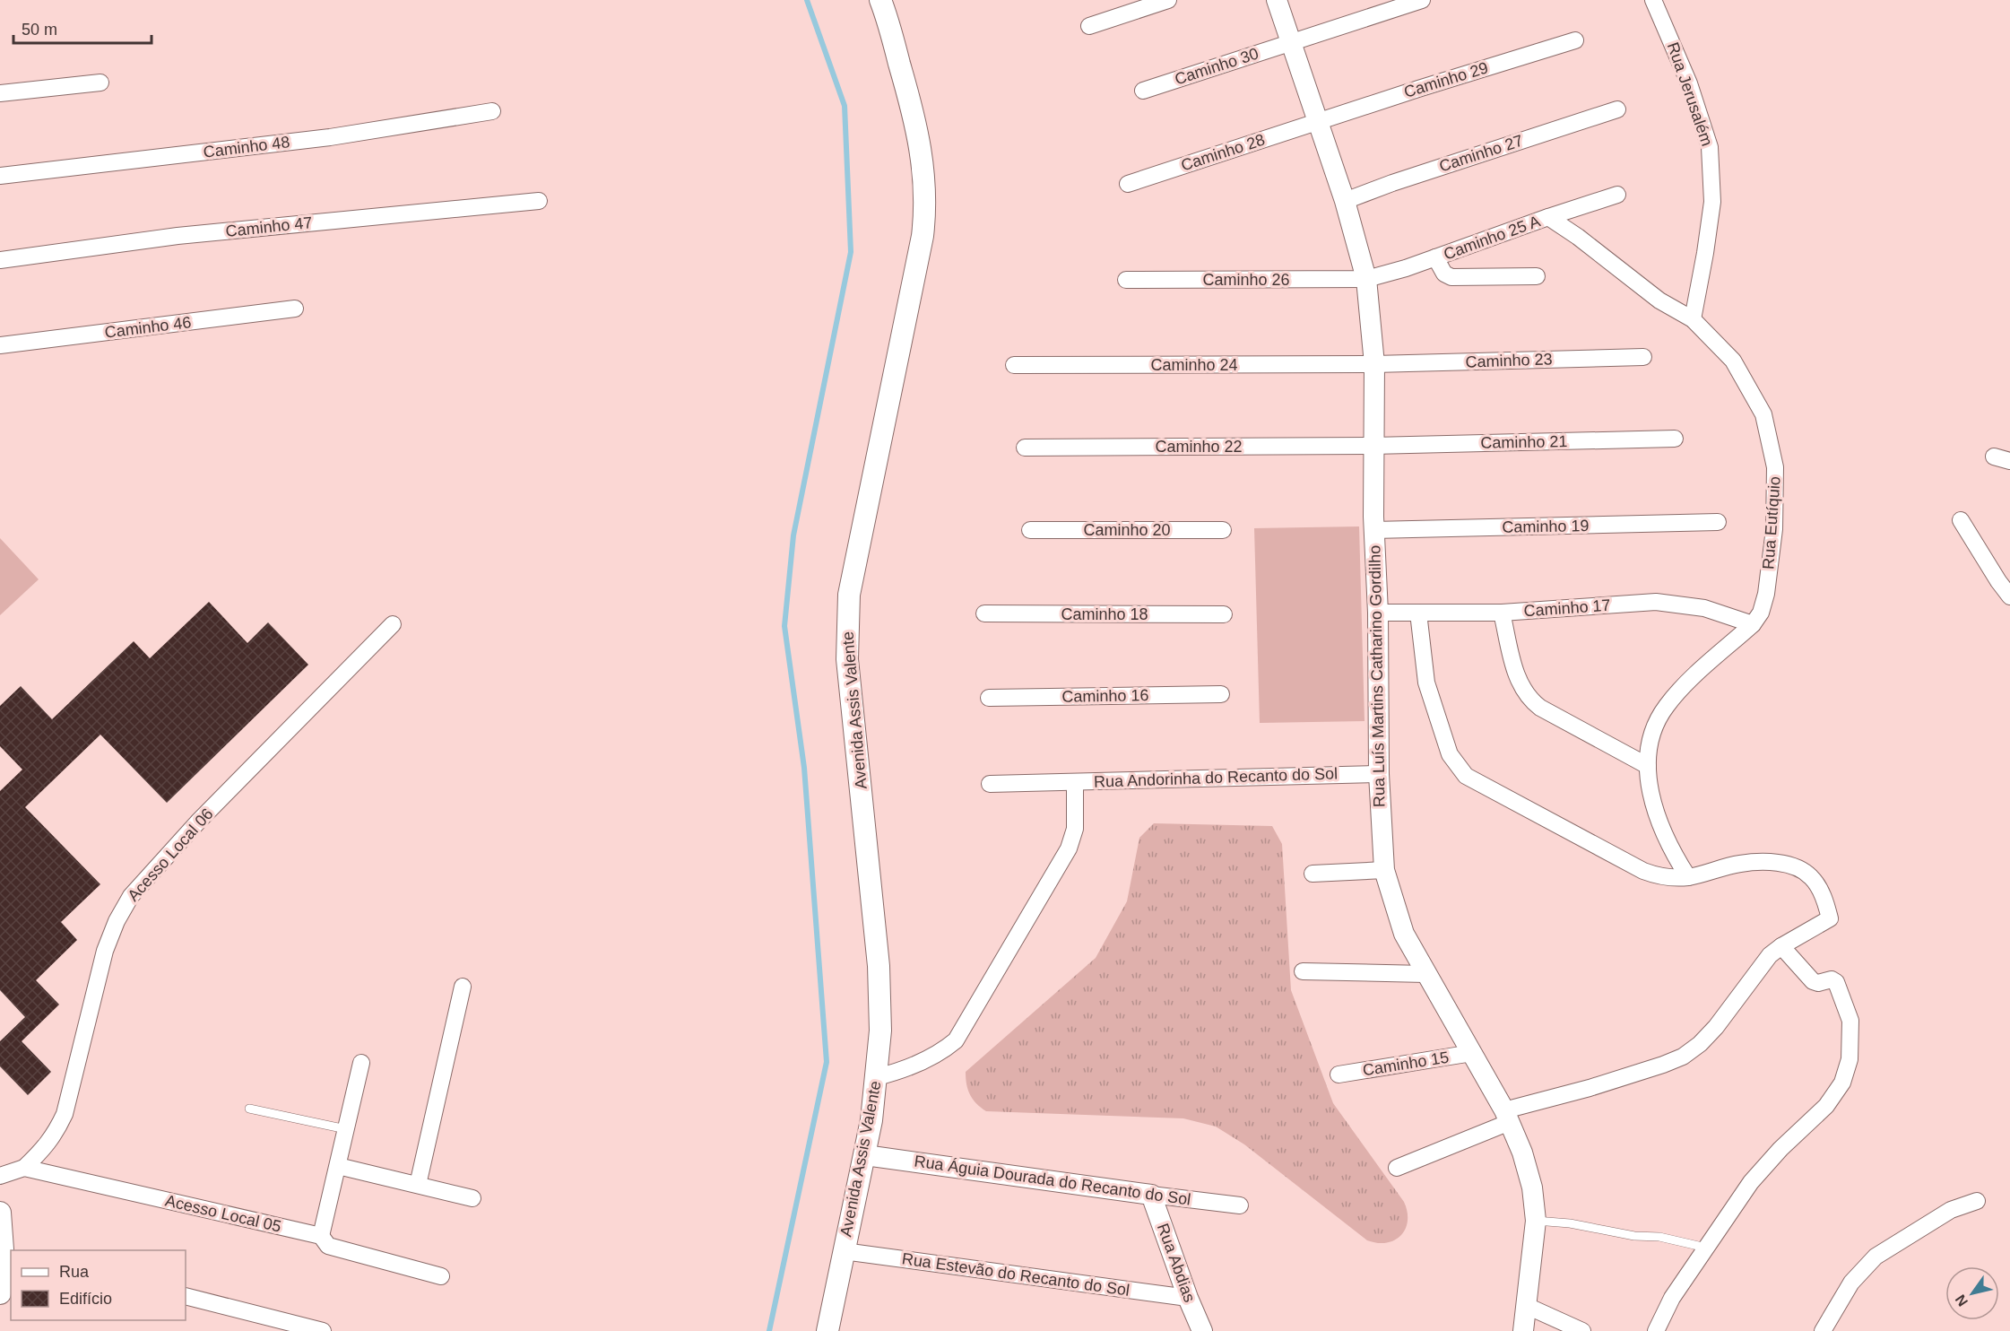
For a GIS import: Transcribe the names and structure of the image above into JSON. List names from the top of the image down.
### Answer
{
  "streets": {
    "main road": ["Avenida Assis Valente"],
    "street": [
      "Caminho 30",
      "Caminho 29",
      "Rua Jerusalém",
      "Caminho 48",
      "Caminho 28",
      "Caminho 27",
      "Caminho 47",
      "Caminho 25 A",
      "Caminho 26",
      "Caminho 46",
      "Caminho 23",
      "Caminho 24",
      "Caminho 21",
      "Caminho 22",
      "Rua Eutíquio",
      "Caminho 19",
      "Caminho 20",
      "Caminho 17",
      "Caminho 18",
      "Rua Luís Martins Catharino Gordilho",
      "Caminho 16",
      "Rua Andorinha do Recanto do Sol",
      "Acesso Local 06",
      "Caminho 15",
      "Rua Águia Dourada do Recanto do Sol",
      "Acesso Local 05",
      "Rua Abdias",
      "Rua Estevão do Recanto do Sol"
    ]
  },
  "crossings": [
    ["Caminho 30", "Rua Luís Martins Catharino Gordilho"],
    ["Caminho 29", "Caminho 28"],
    ["Caminho 29", "Rua Luís Martins Catharino Gordilho"],
    ["Rua Jerusalém", "Rua Eutíquio"],
    ["Caminho 28", "Rua Luís Martins Catharino Gordilho"],
    ["Caminho 27", "Rua Luís Martins Catharino Gordilho"],
    ["Caminho 25 A", "Caminho 26"],
    ["Caminho 25 A", "Rua Eutíquio"],
    ["Caminho 25 A", "Rua Luís Martins Catharino Gordilho"],
    ["Caminho 26", "Rua Luís Martins Catharino Gordilho"],
    ["Caminho 23", "Caminho 24"],
    ["Caminho 23", "Rua Luís Martins Catharino Gordilho"],
    ["Caminho 24", "Rua Luís Martins Catharino Gordilho"],
    ["Caminho 21", "Caminho 22"],
    ["Caminho 21", "Rua Luís Martins Catharino Gordilho"],
    ["Caminho 22", "Rua Luís Martins Catharino Gordilho"],
    ["Rua Eutíquio", "Caminho 17"],
    ["Caminho 19", "Rua Luís Martins Catharino Gordilho"],
    ["Caminho 17", "Rua Luís Martins Catharino Gordilho"],
    ["Rua Luís Martins Catharino Gordilho", "Rua Andorinha do Recanto do Sol"],
    ["Rua Luís Martins Catharino Gordilho", "Caminho 15"],
    ["Avenida Assis Valente", "Rua Andorinha do Recanto do Sol"],
    ["Avenida Assis Valente", "Rua Águia Dourada do Recanto do Sol"],
    ["Avenida Assis Valente", "Rua Estevão do Recanto do Sol"],
    ["Acesso Local 06", "Acesso Local 05"],
    ["Rua Águia Dourada do Recanto do Sol", "Rua Abdias"],
    ["Rua Abdias", "Rua Estevão do Recanto do Sol"]
  ],
  "legend": ["Rua", "Edifício"],
  "scale_bar": "50 m",
  "north": "bottom left"
}
